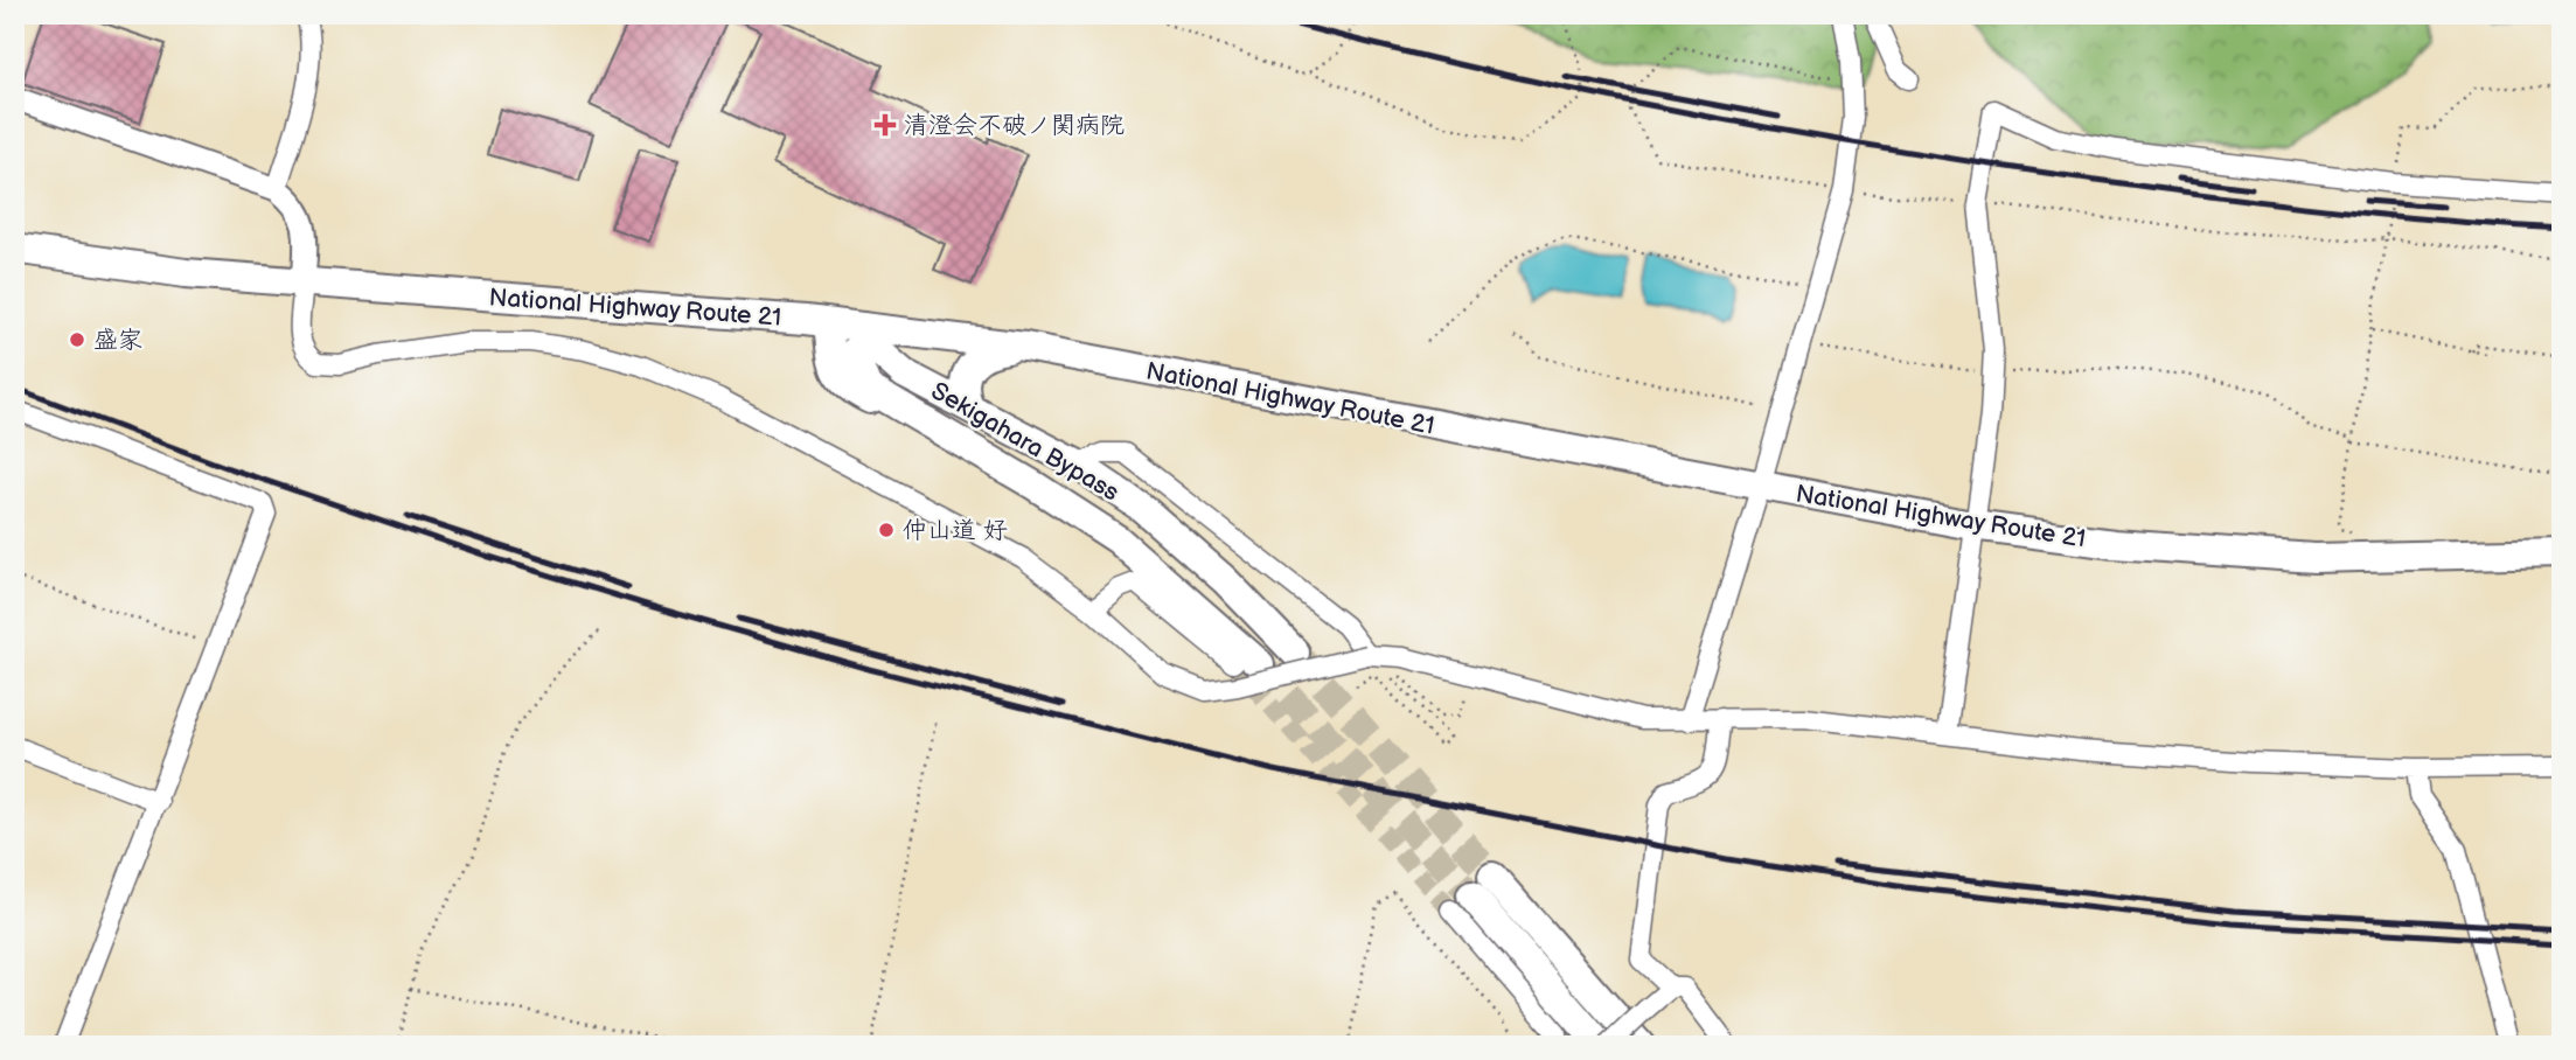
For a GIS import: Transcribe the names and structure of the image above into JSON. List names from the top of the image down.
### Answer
{
  "streets": {
    "highway": ["National Highway Route 21", "Sekigahara Bypass"]
  },
  "crossings": [
    ["National Highway Route 21", "Sekigahara Bypass"]
  ],
  "places": {
    "health": ["清澄会不破ノ関病院"],
    "other": ["盛家", "仲山道 好"]
  }
}
